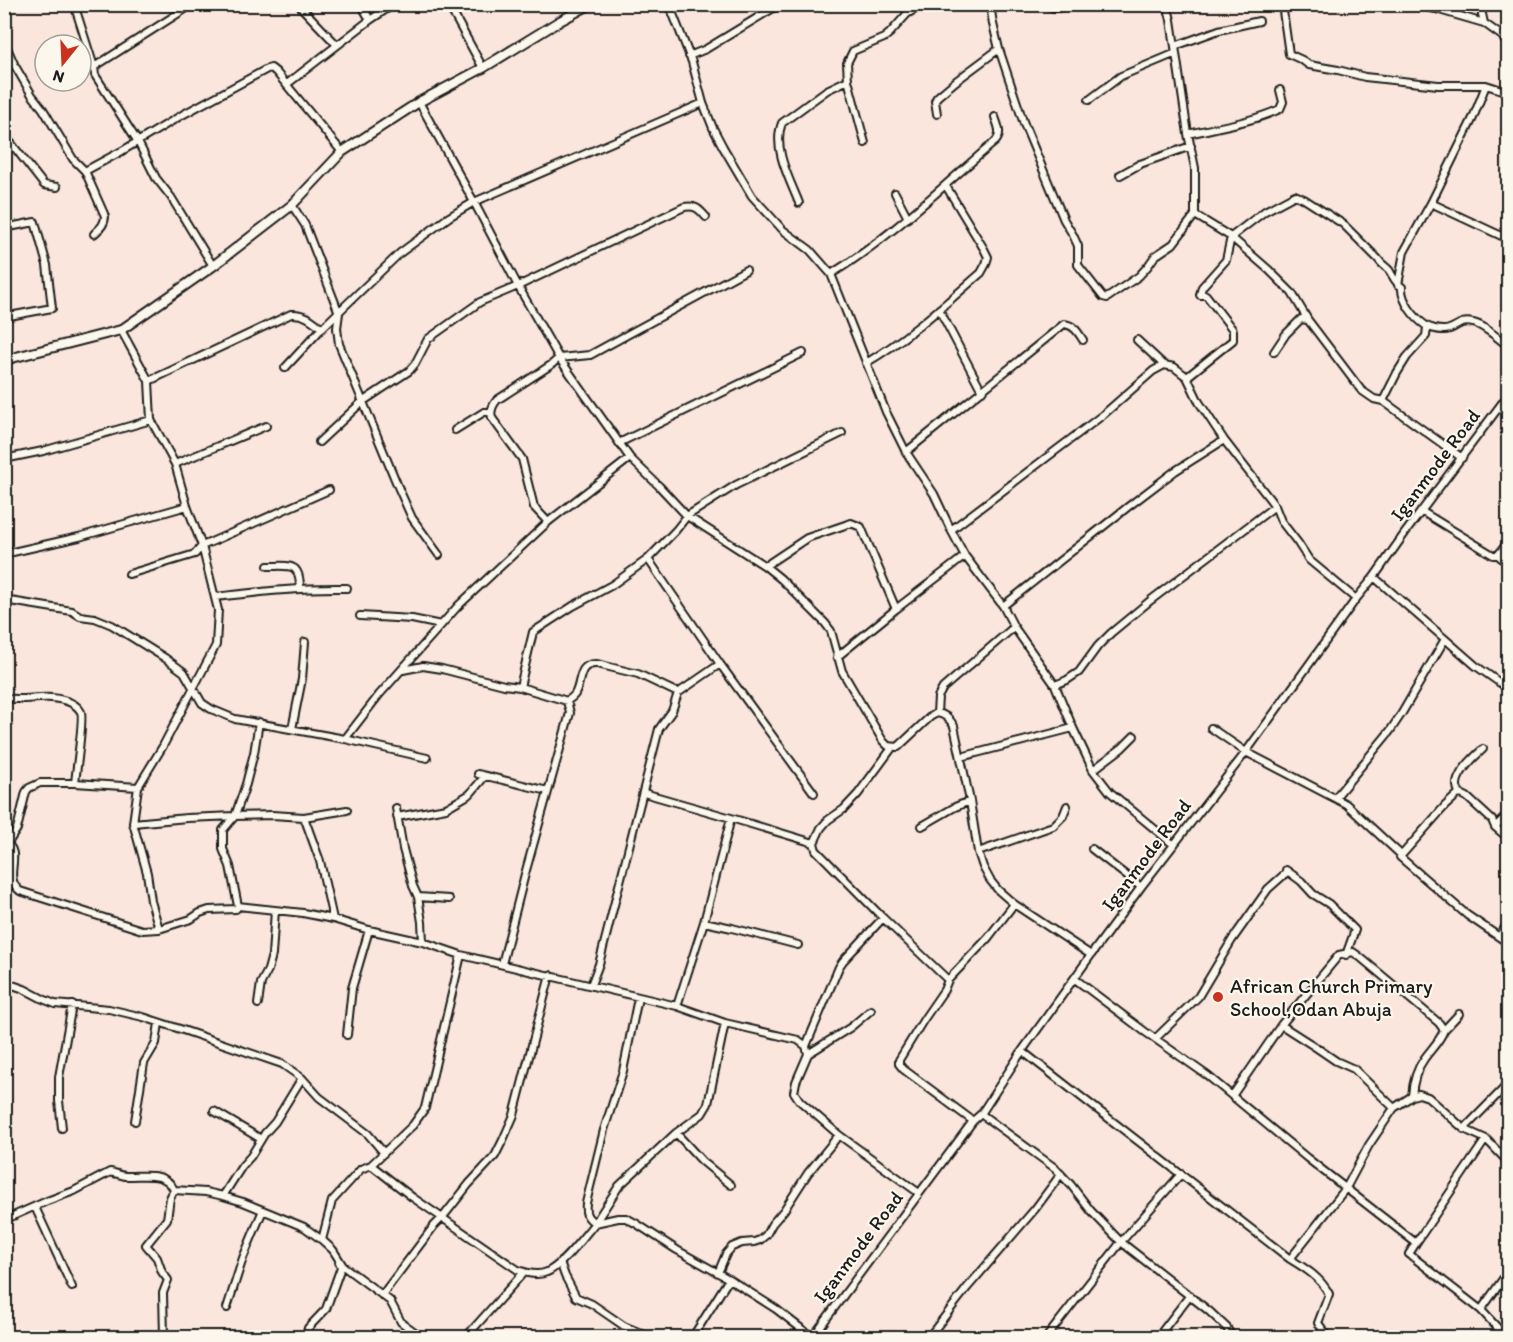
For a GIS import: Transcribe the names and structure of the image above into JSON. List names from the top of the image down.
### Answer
{
  "streets": {
    "street": ["Iganmode Road"]
  },
  "places": ["African Church Primary School,Odan Abuja"],
  "north": "bottom"
}
